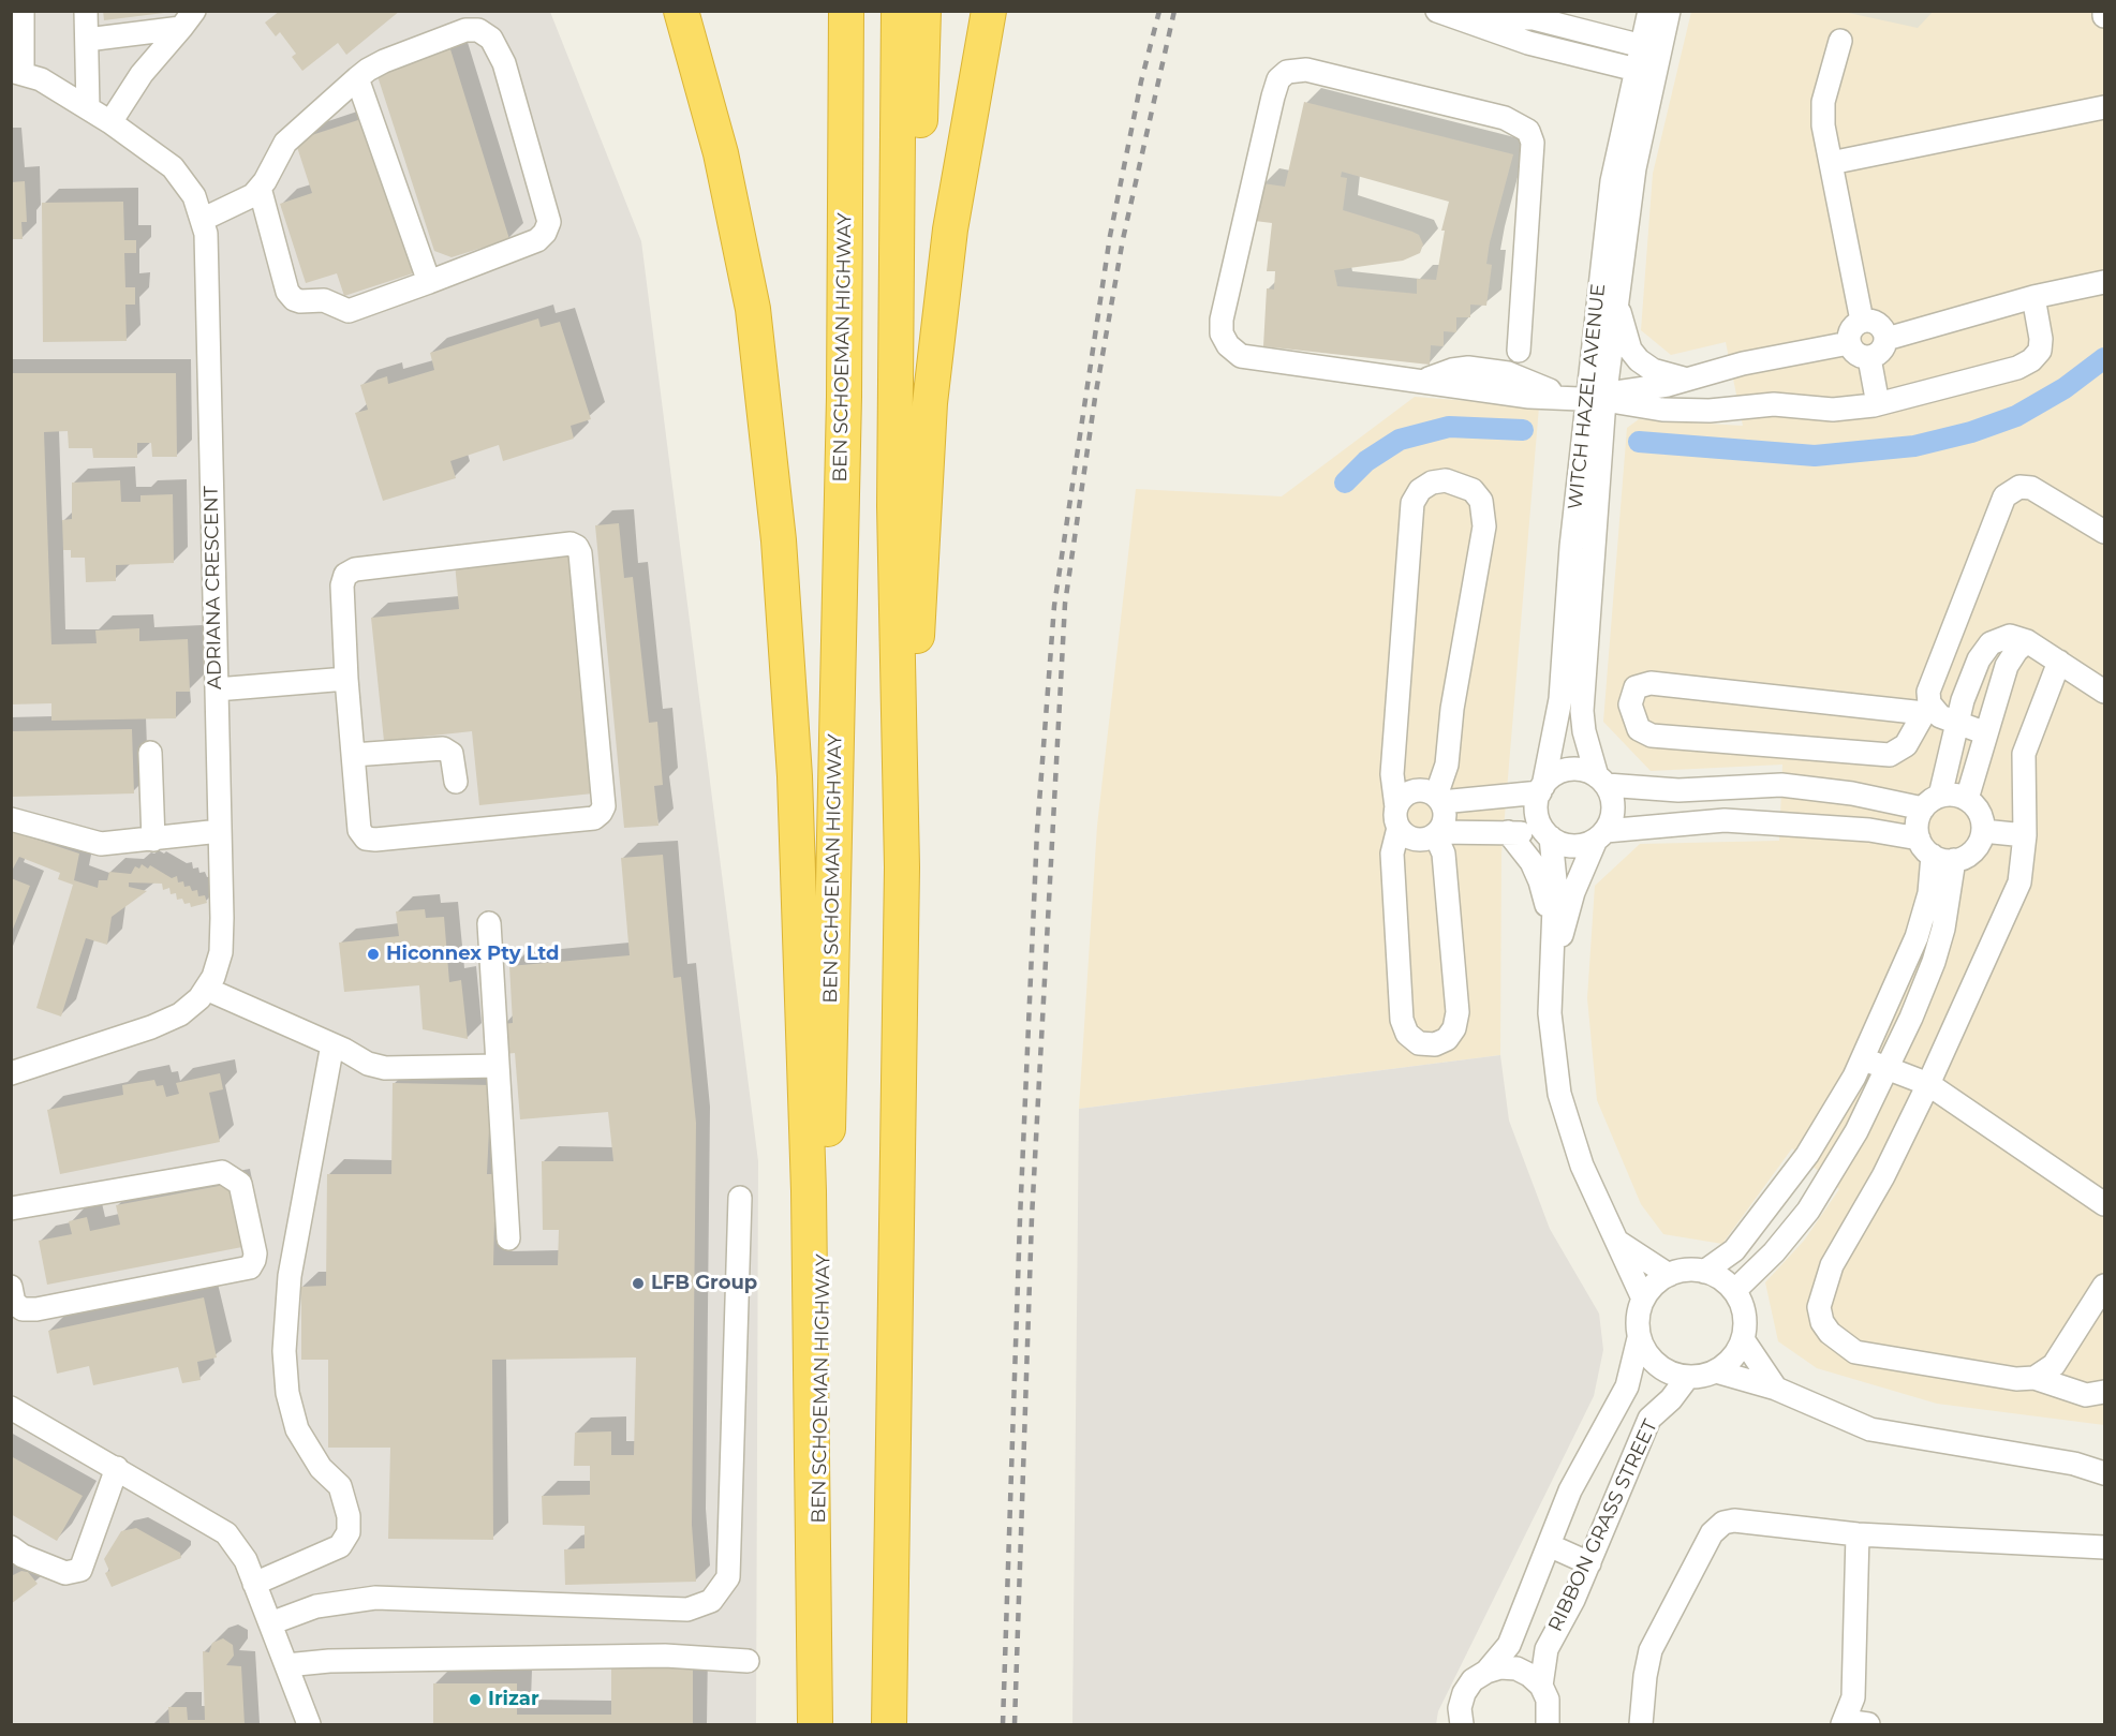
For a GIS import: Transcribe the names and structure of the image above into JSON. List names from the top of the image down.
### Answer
{
  "streets": {
    "highway": ["BEN SCHOEMAN HIGHWAY"],
    "street": ["WITCH HAZEL AVENUE", "ADRIANA CRESCENT", "RIBBON GRASS STREET"]
  },
  "places": ["Hiconnex Pty Ltd", "LFB Group", "Irizar"]
}
